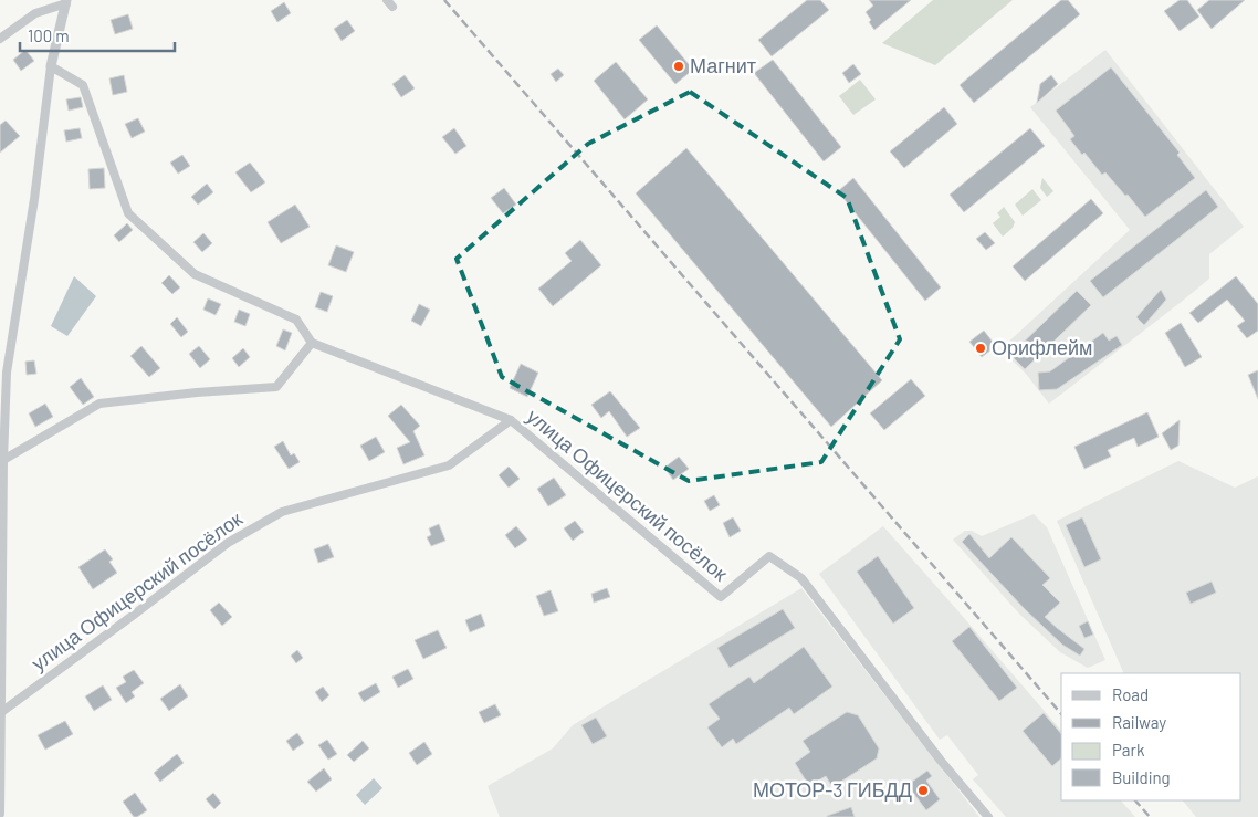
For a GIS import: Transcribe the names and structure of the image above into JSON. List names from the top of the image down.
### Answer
{
  "streets": {
    "street": ["улица Офицерский посёлок"]
  },
  "places": ["Магнит", "Орифлейм", "МОТОР-3 ГИБДД"],
  "legend": [
    "Road",
    "Railway",
    "Park",
    "Building"
  ],
  "scale_bar": "100 m"
}
